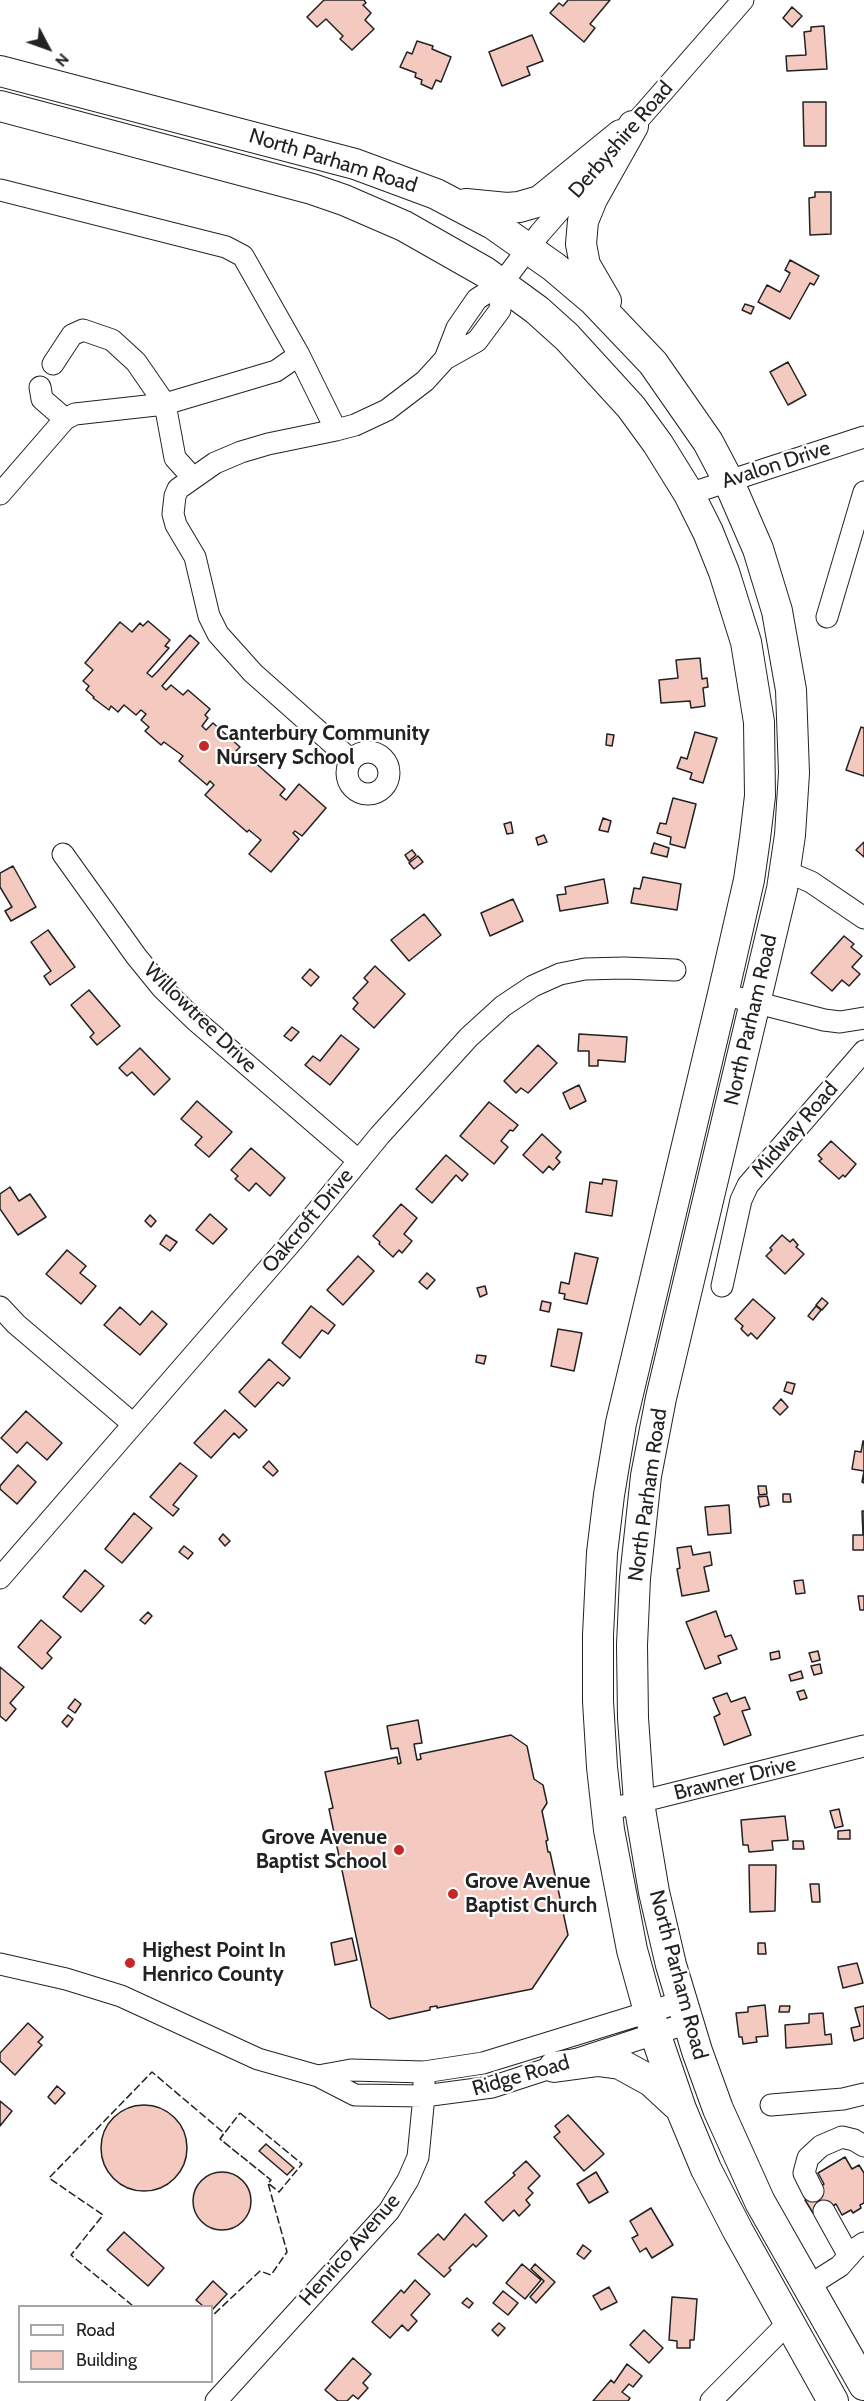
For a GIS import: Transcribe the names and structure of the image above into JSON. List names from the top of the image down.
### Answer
{
  "streets": {
    "highway": ["North Parham Road"],
    "street": [
      "Derbyshire Road",
      "Avalon Drive",
      "Willowtree Drive",
      "Midway Road",
      "Oakcroft Drive",
      "Brawner Drive",
      "Ridge Road",
      "Henrico Avenue"
    ]
  },
  "crossings": [
    ["Derbyshire Road", "North Parham Road"],
    ["North Parham Road", "Avalon Drive"],
    ["North Parham Road", "Brawner Drive"],
    ["North Parham Road", "Ridge Road"],
    ["Willowtree Drive", "Oakcroft Drive"],
    ["Ridge Road", "Henrico Avenue"]
  ],
  "places": [
    "Canterbury Community Nursery School",
    "Grove Avenue Baptist School",
    "Grove Avenue Baptist Church",
    "Highest Point In Henrico County"
  ],
  "legend": ["Road", "Building"],
  "north": "bottom right"
}
